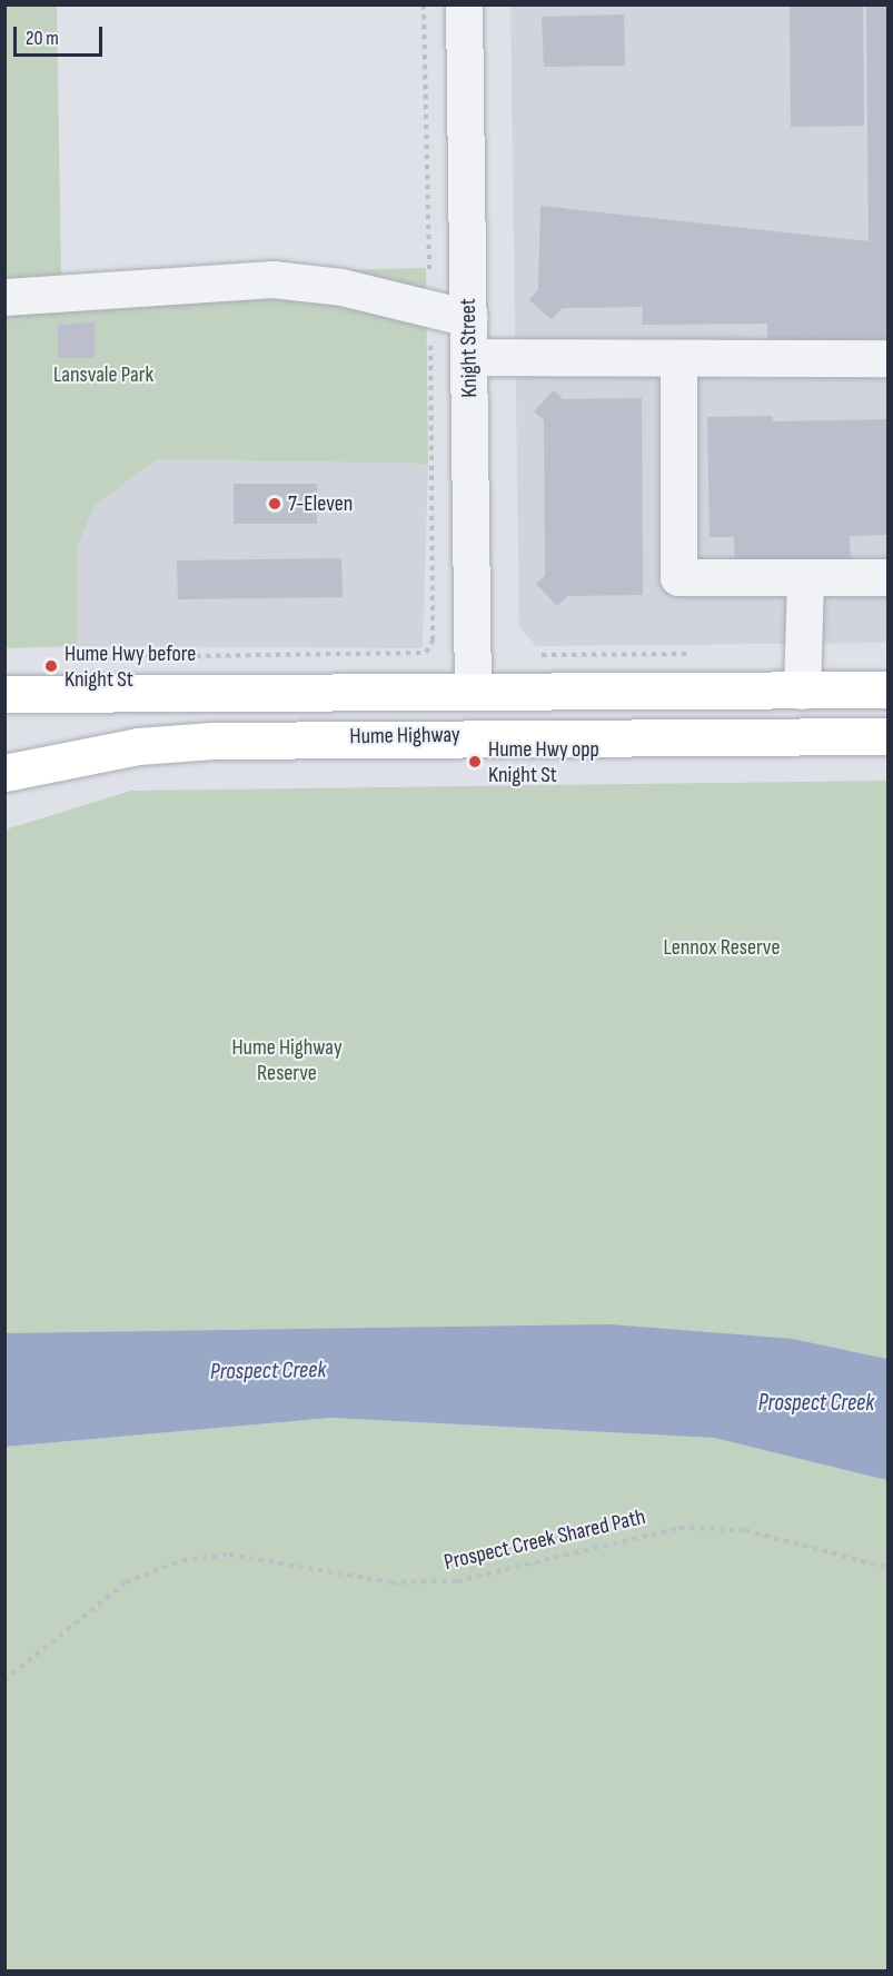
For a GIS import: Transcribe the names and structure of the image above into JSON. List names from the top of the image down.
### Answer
{
  "streets": {
    "highway": ["Hume Highway"],
    "street": ["Knight Street"],
    "path": ["Prospect Creek Shared Path"]
  },
  "crossings": [
    ["Knight Street", "Hume Highway"]
  ],
  "water": ["Prospect Creek"],
  "parks": ["Lansvale Park", "Lennox Reserve", "Hume Highway Reserve"],
  "places": ["7-Eleven", "Hume Hwy before Knight St", "Hume Hwy opp Knight St"],
  "scale_bar": "20 m"
}
